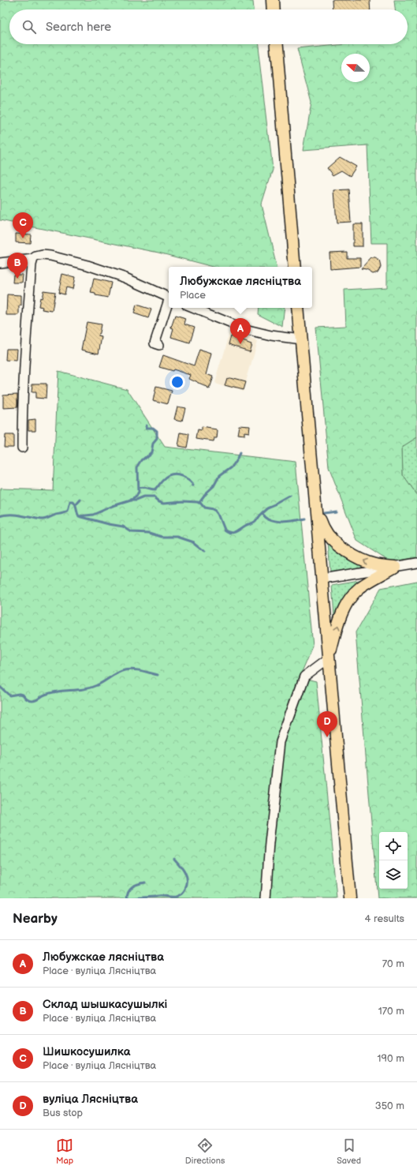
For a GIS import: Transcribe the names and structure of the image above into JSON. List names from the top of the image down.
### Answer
{
  "north": "left",
  "page": {
    "search": "Search here",
    "pins": [
      "C",
      "B",
      "A",
      "D"
    ],
    "popup": ["Любужскае лясніцтва", "Place"],
    "heading": ["Nearby", "4 results"],
    "list": [
      {
        "mark": "A",
        "name": "Любужскае лясніцтва",
        "note": "Place · вуліца Лясніцтва",
        "value": "70 m"
      },
      {
        "mark": "B",
        "name": "Склад шышкасушылкі",
        "note": "Place · вуліца Лясніцтва",
        "value": "170 m"
      },
      {
        "mark": "C",
        "name": "Шишкосушилка",
        "note": "Place · вуліца Лясніцтва",
        "value": "190 m"
      },
      {
        "mark": "D",
        "name": "вуліца Лясніцтва",
        "note": "Bus stop",
        "value": "350 m"
      }
    ],
    "nav": ["Map", "Directions", "Saved"]
  }
}
